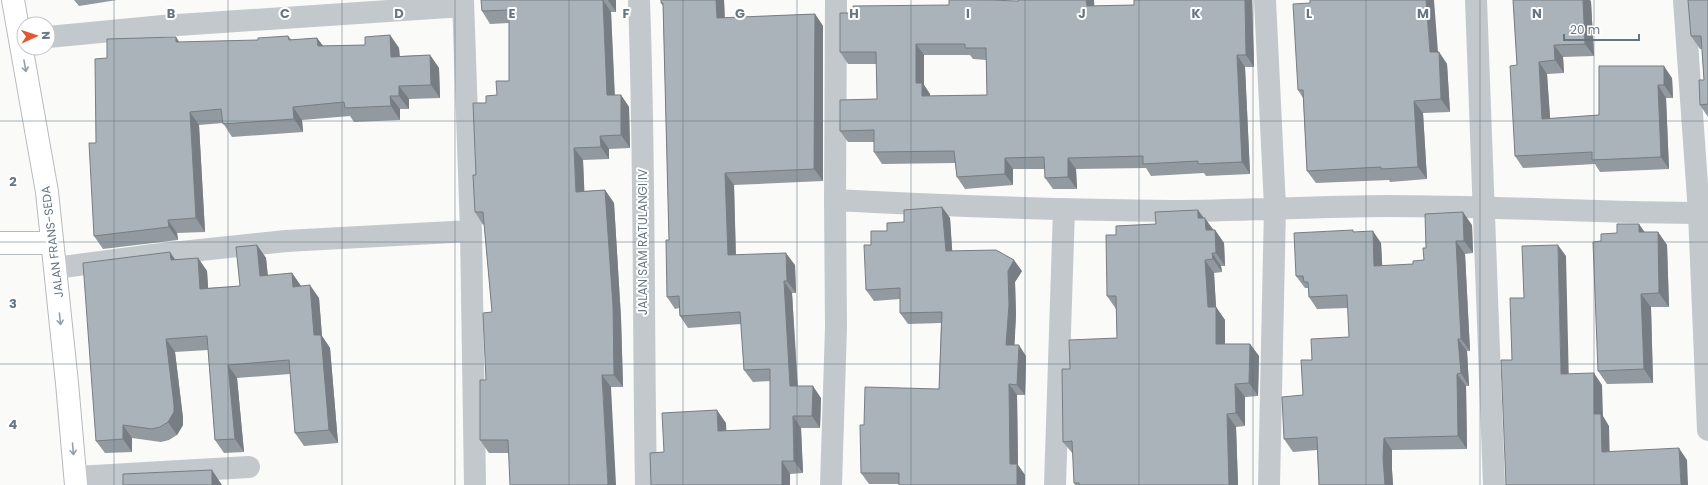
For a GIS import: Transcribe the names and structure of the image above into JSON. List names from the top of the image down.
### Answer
{
  "streets": {
    "main road": ["JALAN FRANS-SEDA"],
    "street": ["JALAN SAM RATULANGI IV"]
  },
  "one_way": ["JALAN FRANS-SEDA"],
  "scale_bar": "20 m",
  "north": "right",
  "grid": {
    "columns": [
      "B",
      "C",
      "D",
      "E",
      "F",
      "G",
      "H",
      "I",
      "J",
      "K",
      "L",
      "M",
      "N"
    ],
    "rows": ["2", "3", "4"]
  }
}
